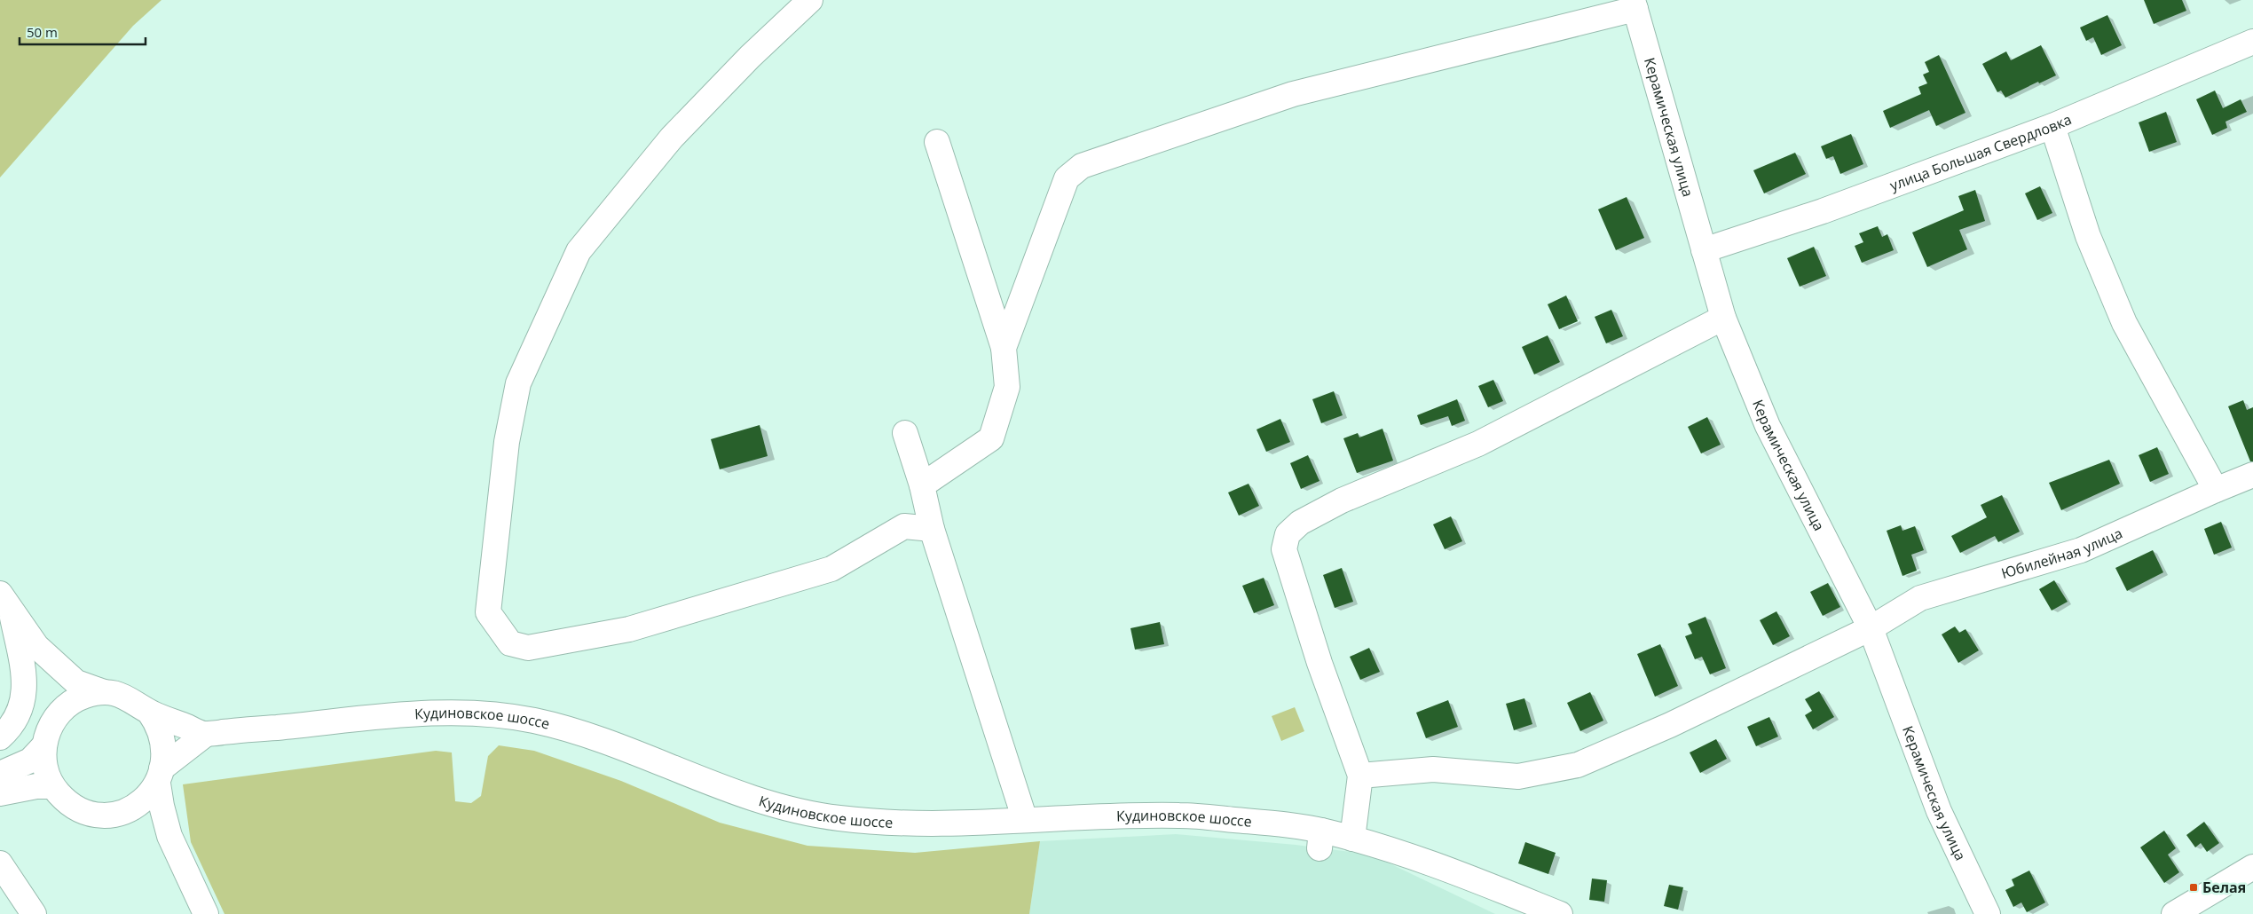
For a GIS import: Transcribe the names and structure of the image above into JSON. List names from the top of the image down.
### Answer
{
  "streets": {
    "main road": [
      "Керамическая улица",
      "улица Большая Свердловка",
      "Юбилейная улица",
      "Кудиновское шоссе"
    ]
  },
  "crossings": [
    ["Керамическая улица", "улица Большая Свердловка"],
    ["Керамическая улица", "Юбилейная улица"]
  ],
  "places": {
    "transit": ["Белая"]
  },
  "scale_bar": "50 m"
}
